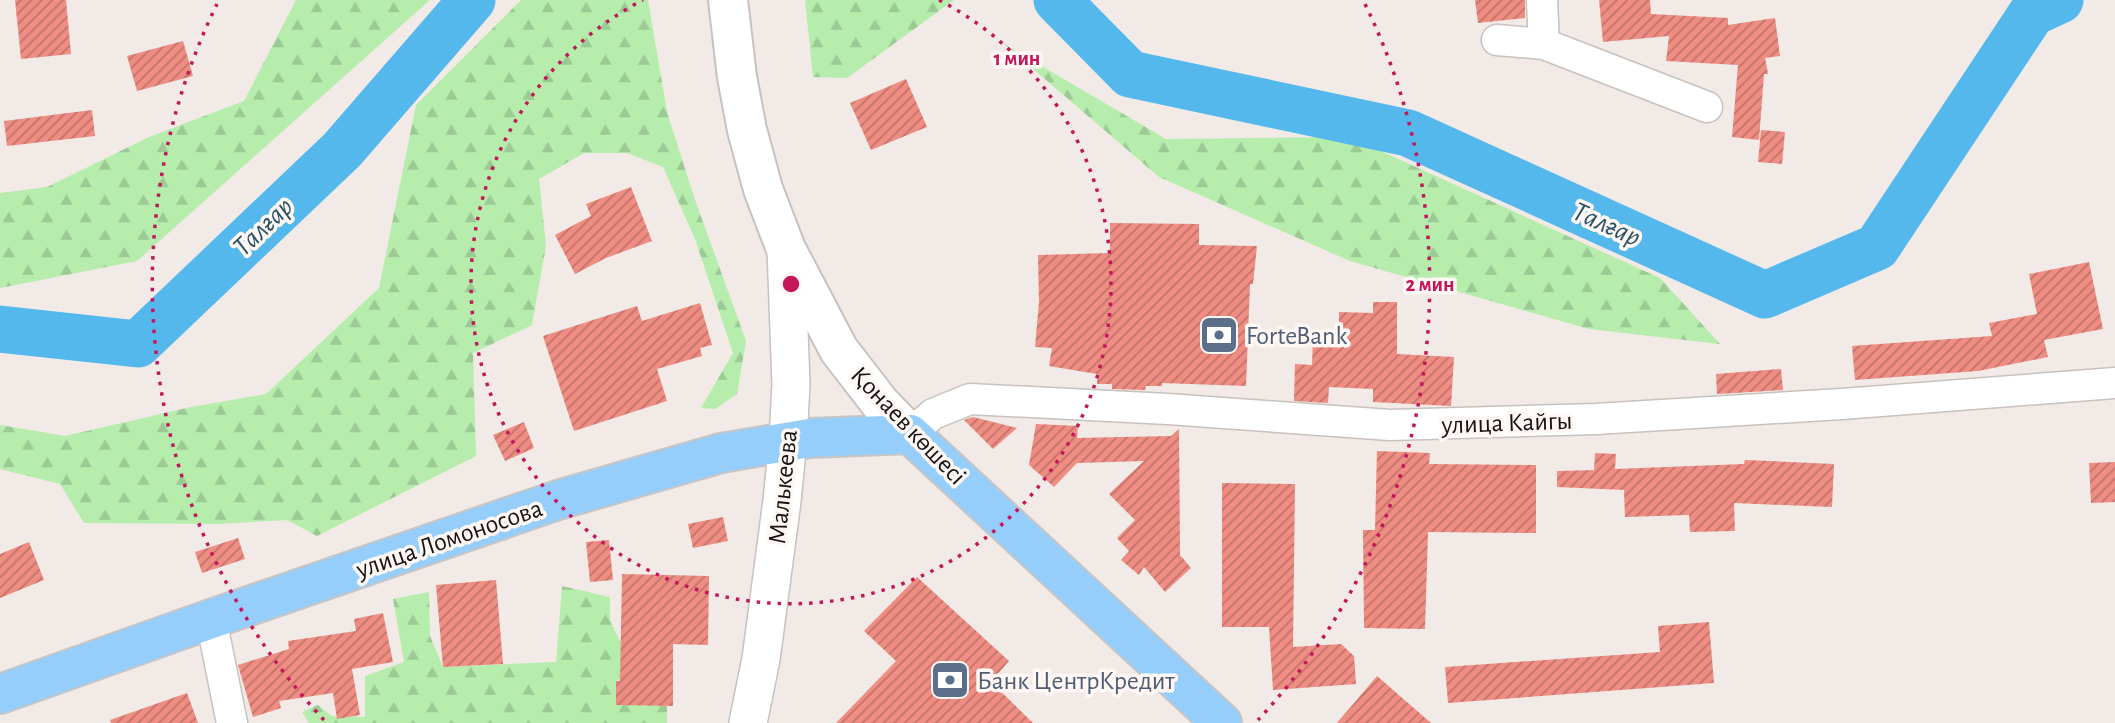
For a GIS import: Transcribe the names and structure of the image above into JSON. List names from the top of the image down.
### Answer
{
  "streets": {
    "main road": ["Қонаев көшесі", "улица Ломоносова"],
    "street": ["улица Кайгы", "Малькеева"]
  },
  "crossings": [
    ["улица Кайгы", "Қонаев көшесі"],
    ["улица Кайгы", "улица Ломоносова"],
    ["Қонаев көшесі", "Малькеева"],
    ["Қонаев көшесі", "улица Ломоносова"],
    ["Малькеева", "улица Ломоносова"]
  ],
  "water": ["Талғар"],
  "places": {
    "bank": ["ForteBank", "Банк ЦентрКредит"]
  },
  "rings": ["1 мин", "2 мин"]
}
